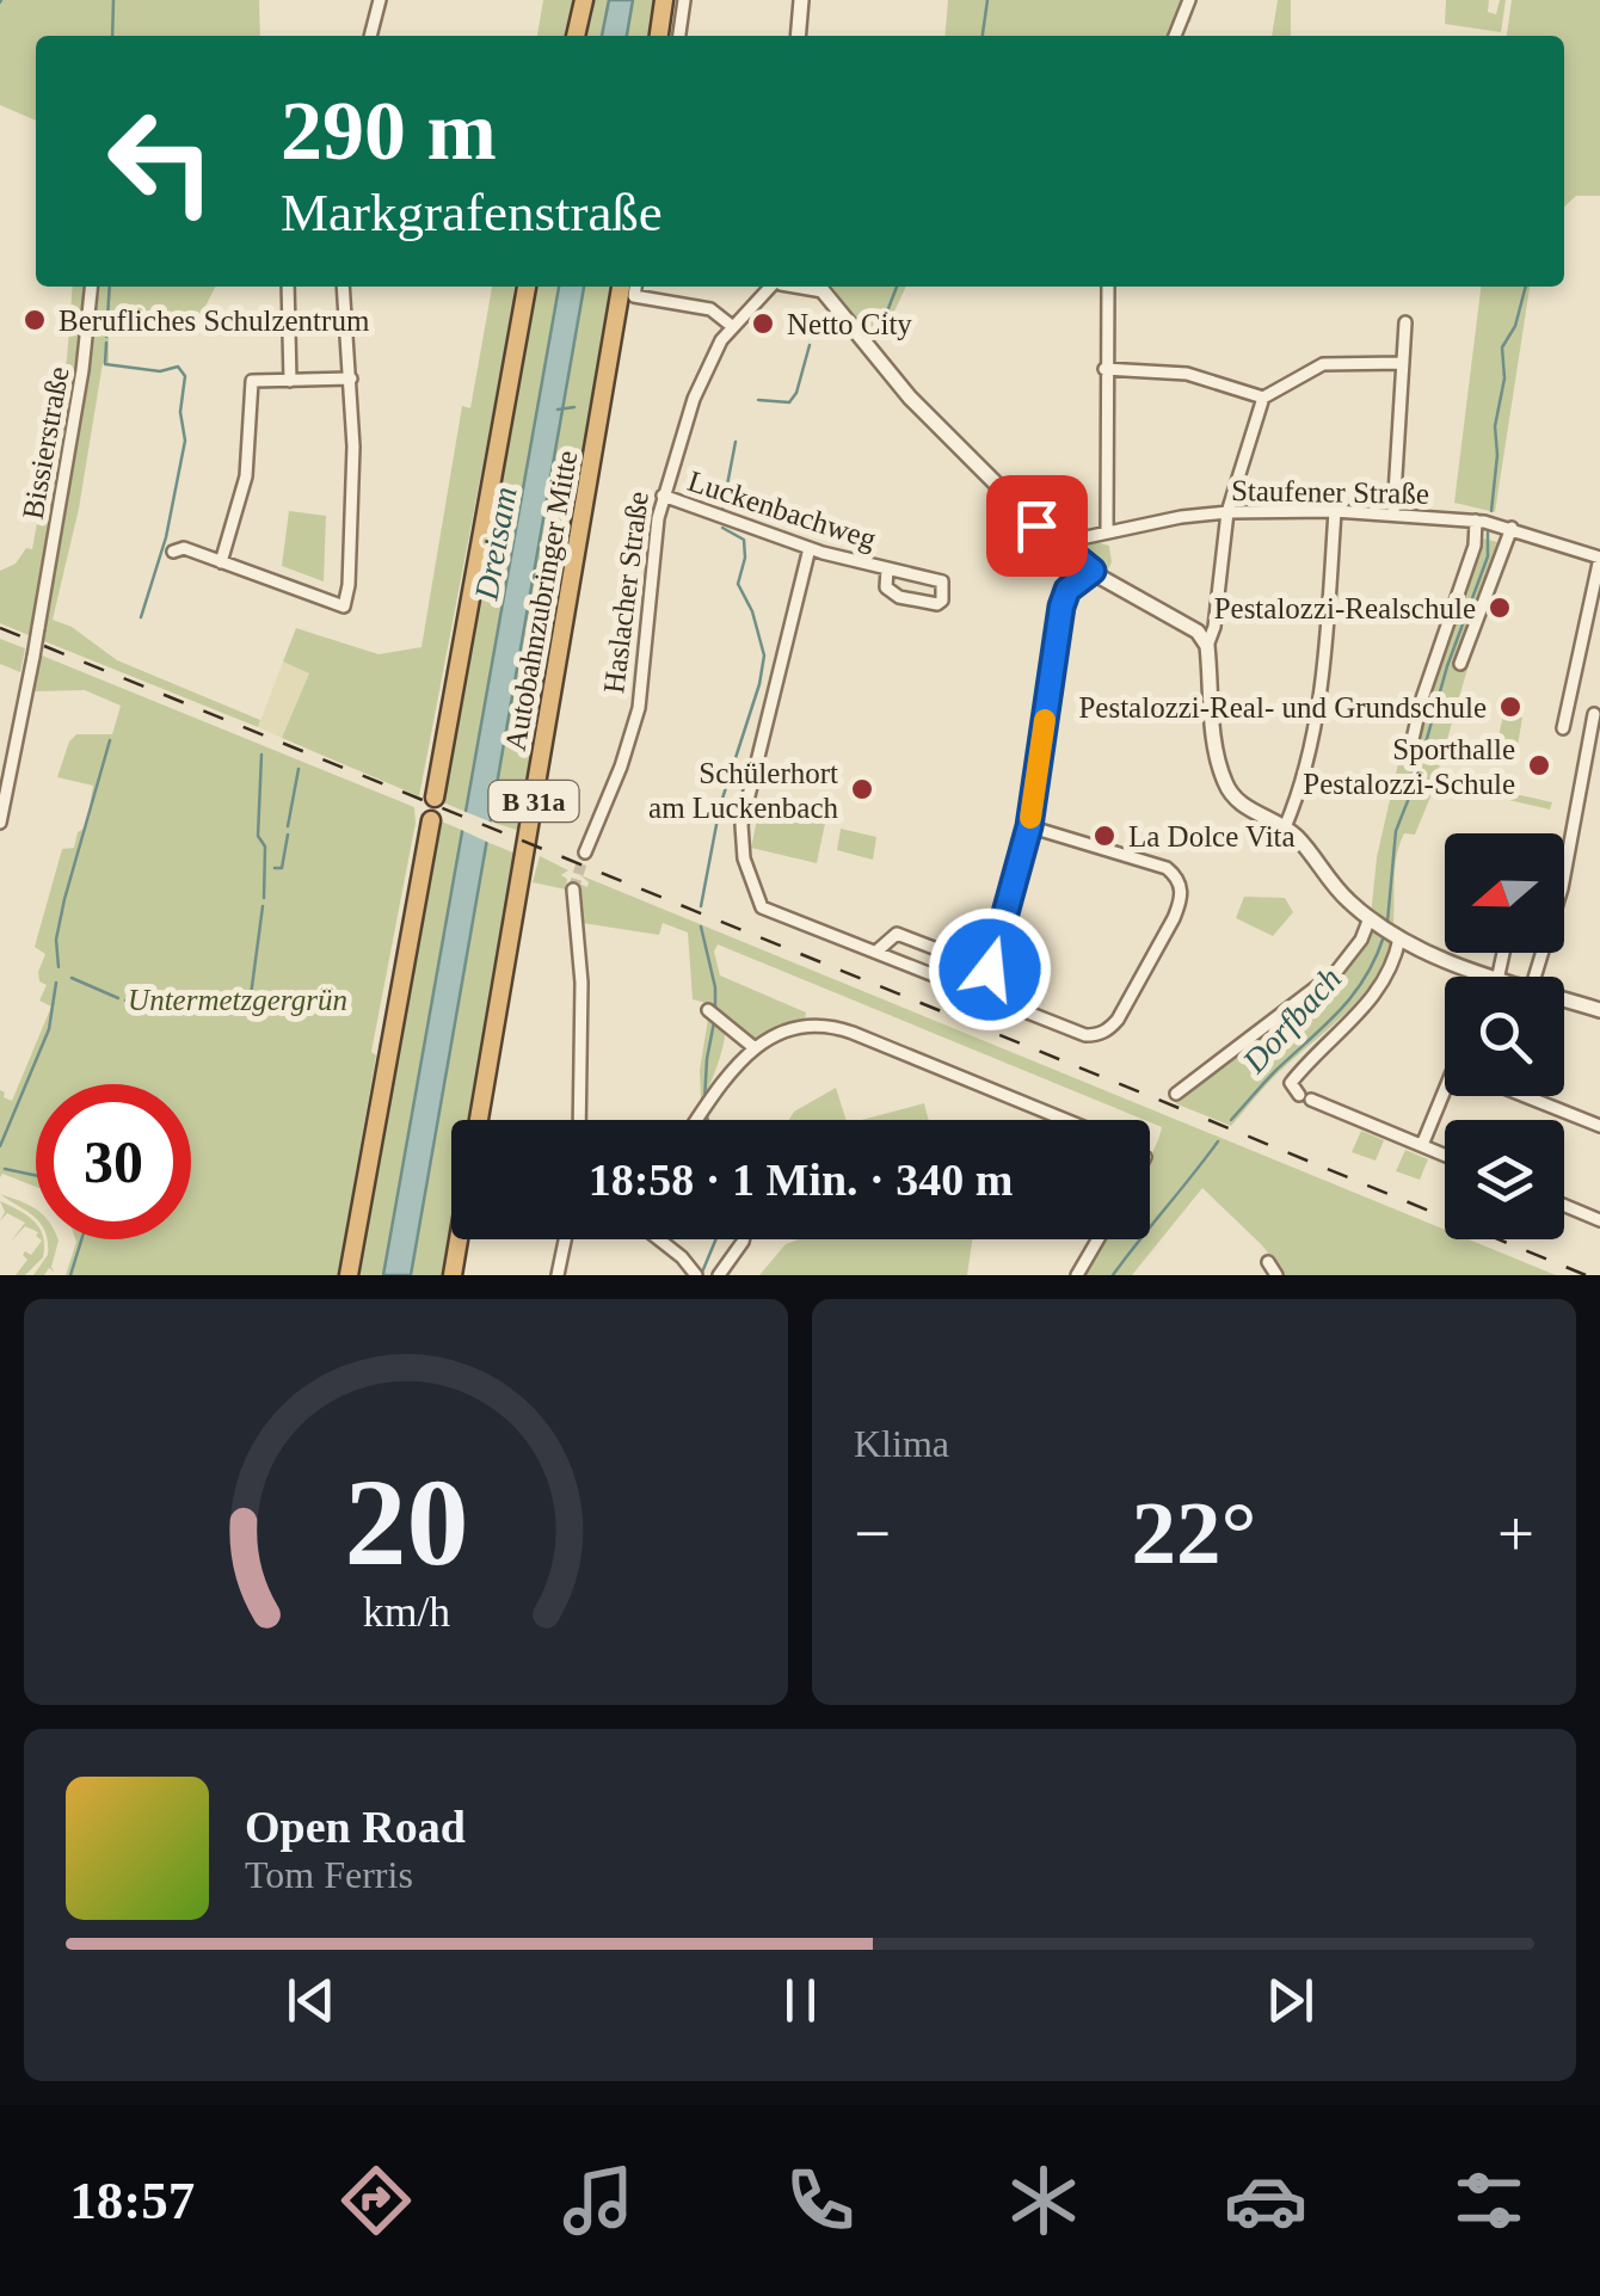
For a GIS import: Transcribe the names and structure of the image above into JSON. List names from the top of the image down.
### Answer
{
  "streets": {
    "highway": ["Autobahnzubringer Mitte", "B 31a"],
    "street": [
      "Bissierstraße",
      "Staufener Straße",
      "Luckenbachweg",
      "Haslacher Straße"
    ]
  },
  "crossings": [
    ["Luckenbachweg", "Haslacher Straße"]
  ],
  "water": ["Dreisam", "Dorfbach"],
  "parks": ["Untermetzgergrün"],
  "places": [
    "Berufliches Schulzentrum",
    "Netto City",
    "Pestalozzi-Realschule",
    "Pestalozzi-Real- und Grundschule",
    "Sporthalle Pestalozzi-Schule",
    "Schülerhort am Luckenbach",
    "La Dolce Vita"
  ],
  "north": "left",
  "page": {
    "turn": ["290 m", "Markgrafenstraße"],
    "limit": "30",
    "trip": "18:58 · 1 Min. · 340 m",
    "tile": "Klima",
    "heat": ["−", "22°", "+"],
    "song": ["Open Road", "Tom Ferris"],
    "tabs": "18:57",
    "gauge": ["20", "km/h"]
  }
}
